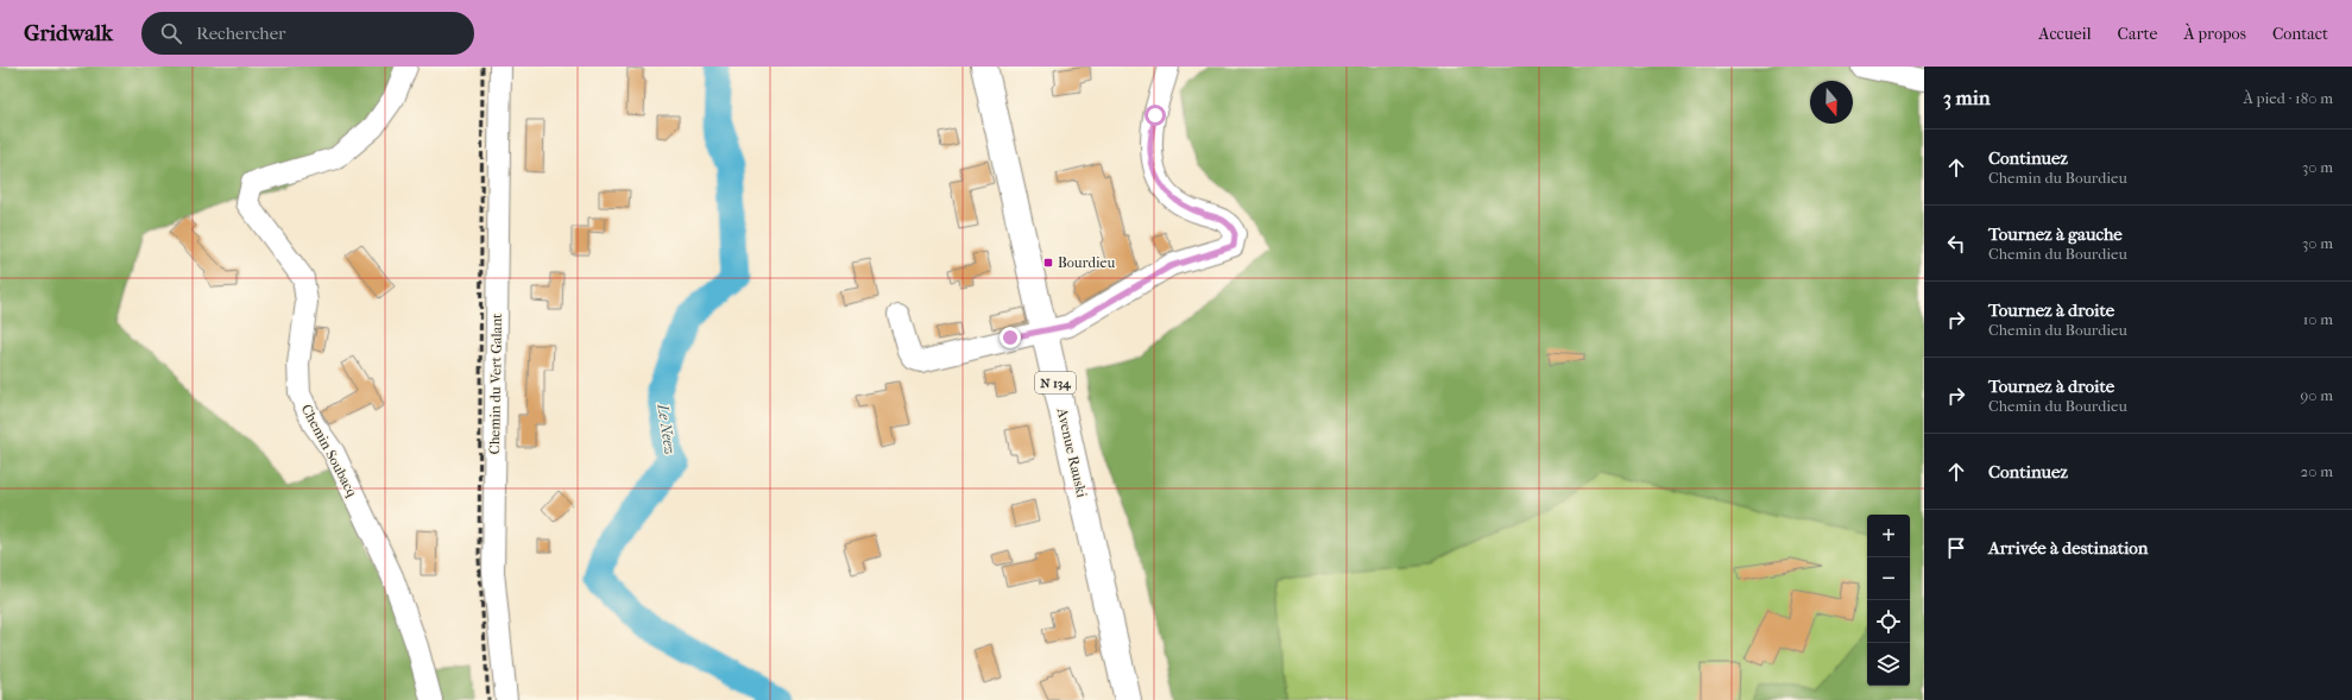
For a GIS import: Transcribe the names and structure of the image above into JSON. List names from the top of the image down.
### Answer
{
  "streets": {
    "main road": ["N 134", "Avenue Rauski"],
    "street": ["Chemin du Vert Galant", "Chemin Soubacq"]
  },
  "water": ["Le Neez"],
  "places": {
    "transit": ["Bourdieu"]
  },
  "north": "bottom",
  "page": {
    "header": "Gridwalk",
    "search": "Rechercher",
    "nav": [
      "Accueil",
      "Carte",
      "À propos",
      "Contact"
    ],
    "heading": ["3 min", "À pied · 180 m"],
    "list": [
      ["Continuez", "Chemin du Bourdieu", "30 m"],
      ["Tournez à gauche", "Chemin du Bourdieu", "30 m"],
      ["Tournez à droite", "Chemin du Bourdieu", "10 m"],
      ["Tournez à droite", "Chemin du Bourdieu", "90 m"],
      ["Continuez", "20 m"],
      "Arrivée à destination"
    ],
    "map_buttons": ["+", "−"]
  }
}
